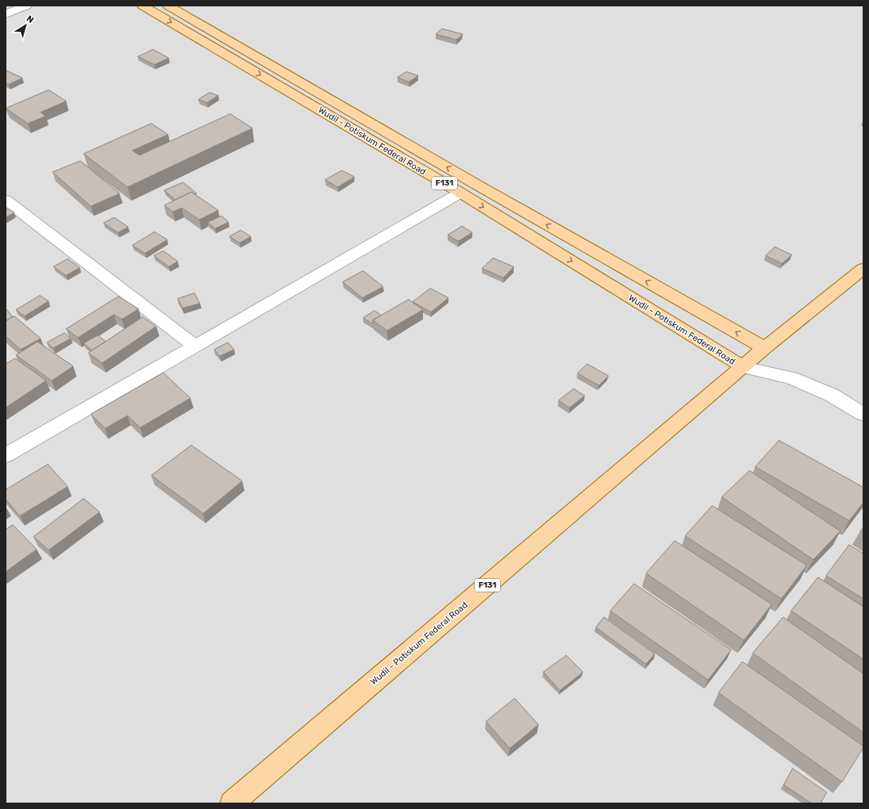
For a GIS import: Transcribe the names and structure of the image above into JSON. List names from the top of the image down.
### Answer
{
  "streets": {
    "main road": ["Wudil - Potiskum Federal Road", "F131"]
  },
  "north": "top right"
}
